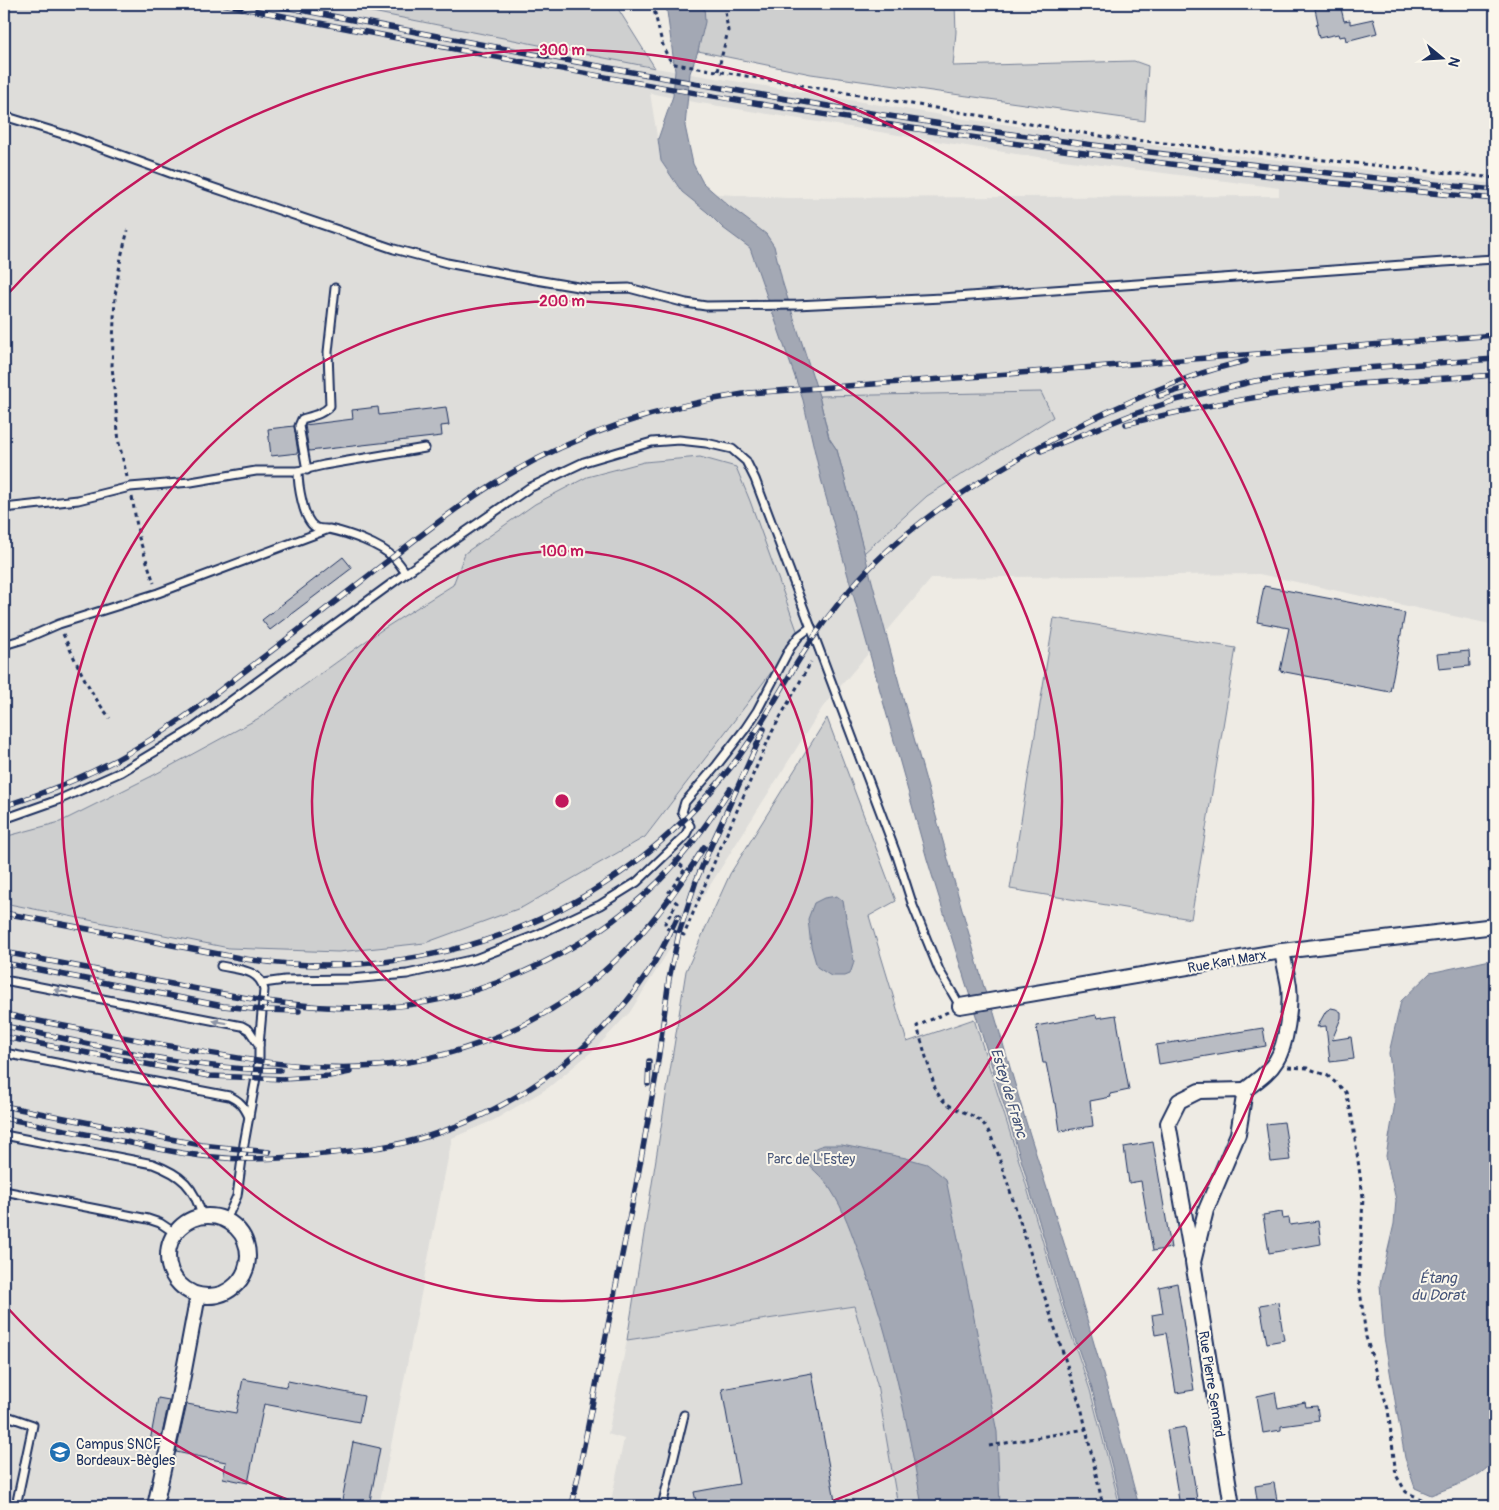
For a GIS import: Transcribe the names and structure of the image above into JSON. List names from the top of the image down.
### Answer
{
  "streets": {
    "street": ["Rue Karl Marx", "Rue Pierre Semard"]
  },
  "water": ["Estey de Franc", "Étang du Dorat"],
  "parks": ["Parc de L'Estey"],
  "places": {
    "school or university": ["Campus SNCF Bordeaux-Bègles"]
  },
  "north": "right",
  "rings": ["300 m", "200 m", "100 m"]
}
